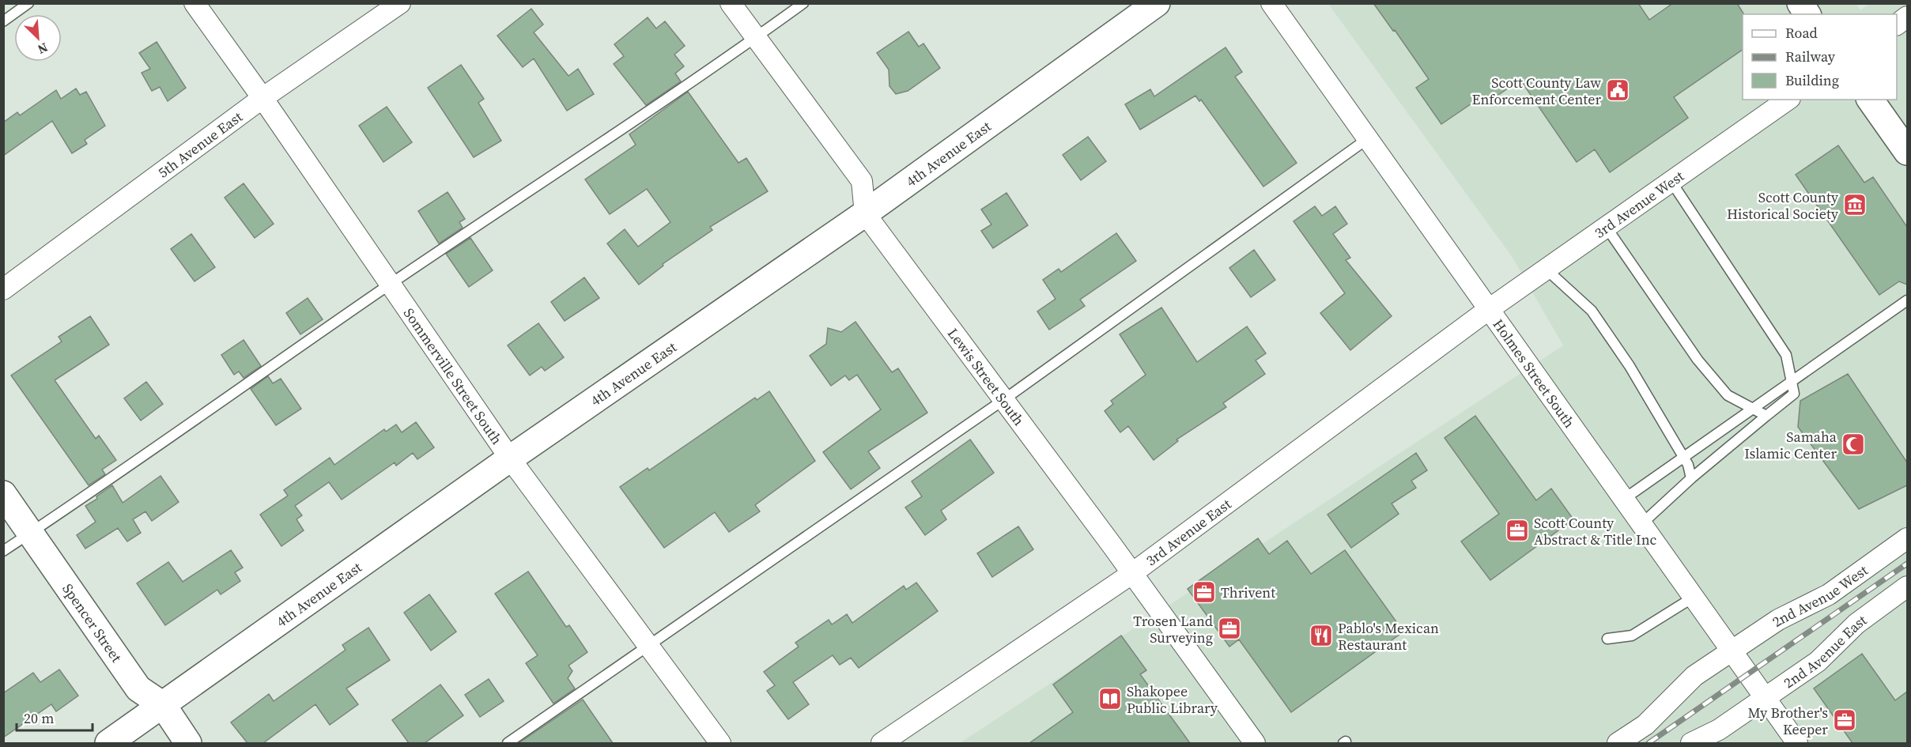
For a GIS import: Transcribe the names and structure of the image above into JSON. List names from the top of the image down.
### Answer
{
  "streets": {
    "street": [
      "5th Avenue East",
      "4th Avenue East",
      "3rd Avenue West",
      "Holmes Street South",
      "Sommerville Street South",
      "Lewis Street South",
      "3rd Avenue East",
      "2nd Avenue West",
      "Spencer Street",
      "2nd Avenue East"
    ]
  },
  "crossings": [
    ["5th Avenue East", "Sommerville Street South"],
    ["4th Avenue East", "Sommerville Street South"],
    ["4th Avenue East", "Lewis Street South"],
    ["4th Avenue East", "Spencer Street"],
    ["3rd Avenue West", "Holmes Street South"],
    ["3rd Avenue West", "3rd Avenue East"],
    ["Holmes Street South", "3rd Avenue East"],
    ["Holmes Street South", "2nd Avenue West"],
    ["Holmes Street South", "2nd Avenue East"],
    ["Lewis Street South", "3rd Avenue East"]
  ],
  "places": {
    "public building": ["Scott County Law Enforcement Center"],
    "museum": ["Scott County Historical Society"],
    "mosque": ["Samaha Islamic Center"],
    "office": [
      "Scott County Abstract & Title Inc",
      "Thrivent",
      "Trosen Land Surveying",
      "My Brother's Keeper"
    ],
    "restaurant": ["Pablo's Mexican Restaurant"],
    "library": ["Shakopee Public Library"]
  },
  "legend": ["Road", "Railway", "Building"],
  "scale_bar": "20 m",
  "north": "bottom right"
}
